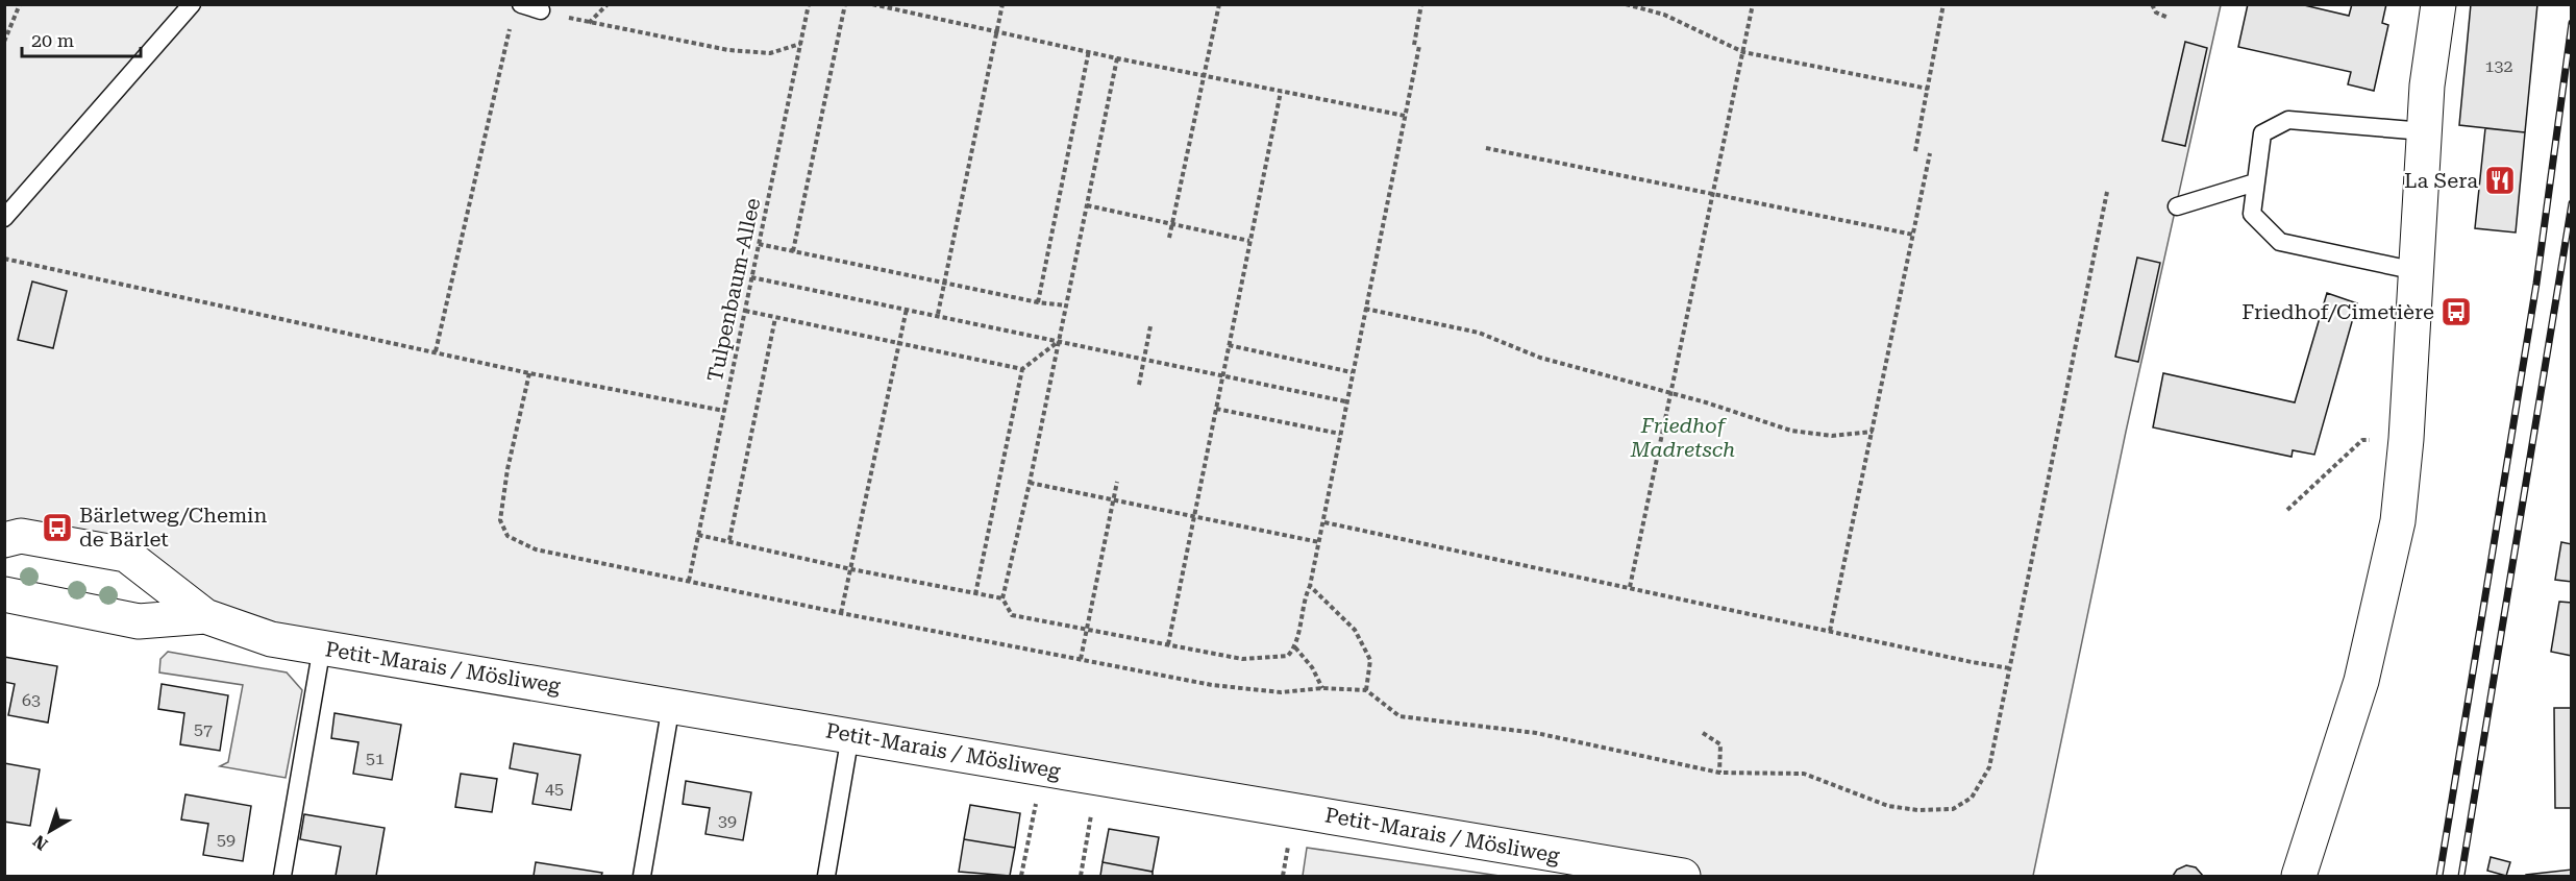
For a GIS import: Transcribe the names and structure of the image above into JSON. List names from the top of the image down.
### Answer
{
  "streets": {
    "street": ["Petit-Marais / Mösliweg"],
    "path": ["Tulpenbaum-Allee"]
  },
  "parks": ["Friedhof Madretsch"],
  "places": {
    "restaurant": ["La Sera"],
    "bus stop": ["Friedhof/Cimetière", "Bärletweg/Chemin de Bärlet"]
  },
  "house_numbers": [
    "132",
    "63",
    "57",
    "51",
    "45",
    "39",
    "59"
  ],
  "scale_bar": "20 m",
  "north": "bottom left"
}
